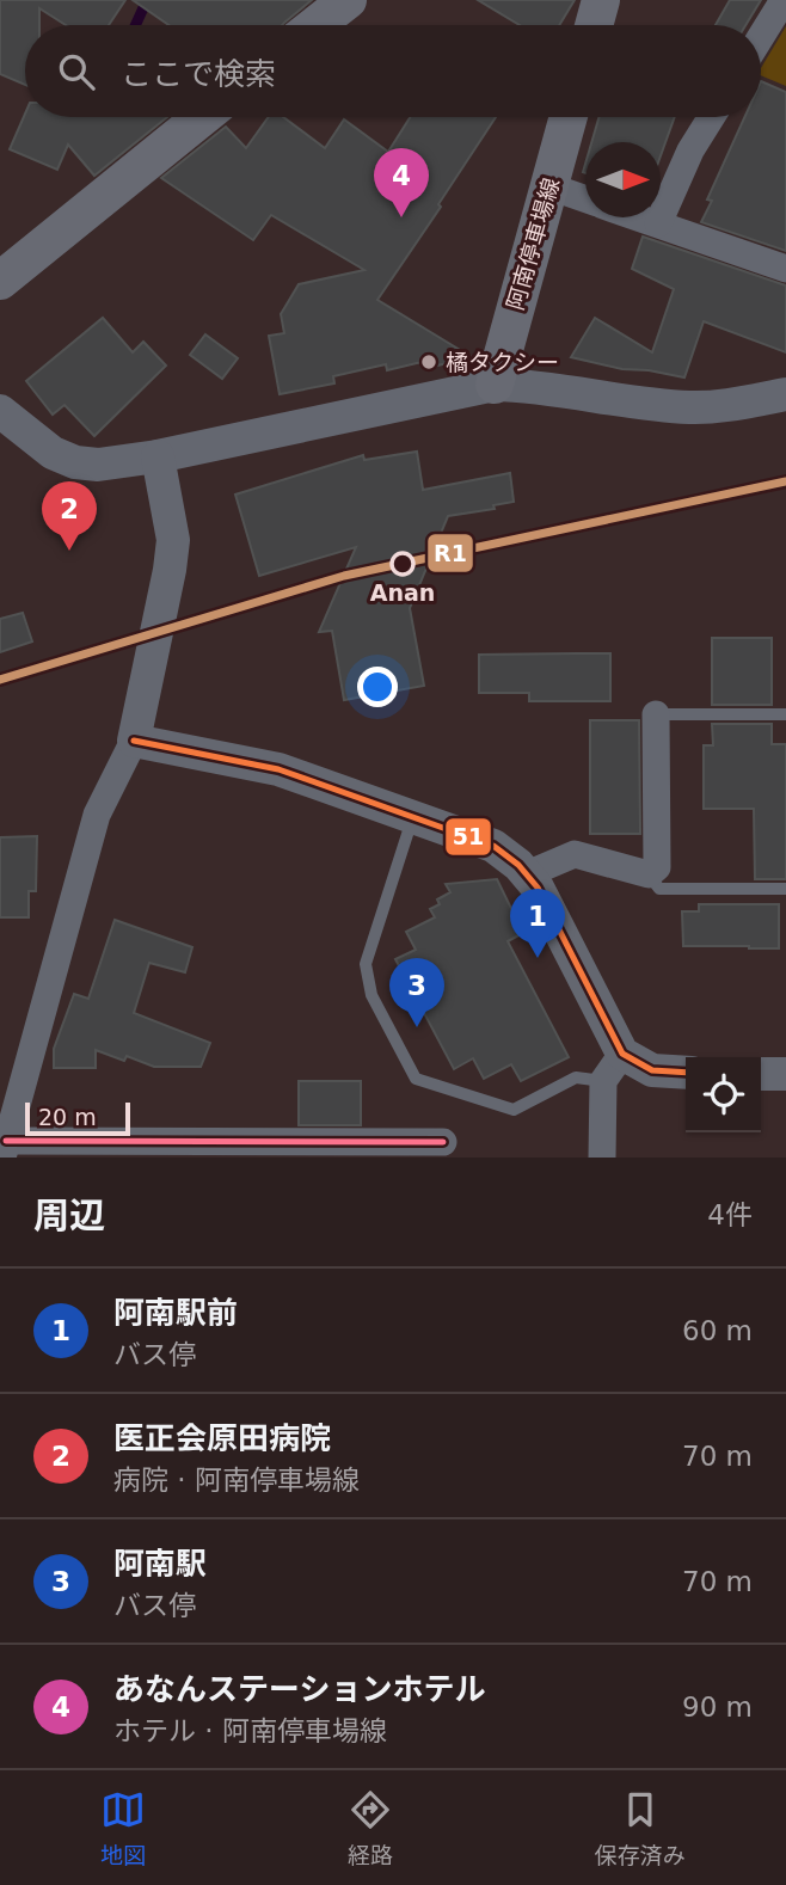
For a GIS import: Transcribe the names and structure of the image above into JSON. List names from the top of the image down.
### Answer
{
  "streets": {
    "main road": ["阿南停車場線"]
  },
  "places": ["橘タクシー", "Anan"],
  "lines": ["transit line R1", "transit line 51"],
  "scale_bar": "20 m",
  "north": "right",
  "page": {
    "search": "ここで検索",
    "pins": [
      "4",
      "2",
      "1",
      "3"
    ],
    "scale": "20 m",
    "heading": ["周辺", "4件"],
    "list": [
      {
        "mark": "1",
        "name": "阿南駅前",
        "note": "バス停",
        "value": "60 m"
      },
      {
        "mark": "2",
        "name": "医正会原田病院",
        "note": "病院 · 阿南停車場線",
        "value": "70 m"
      },
      {
        "mark": "3",
        "name": "阿南駅",
        "note": "バス停",
        "value": "70 m"
      },
      {
        "mark": "4",
        "name": "あなんステーションホテル",
        "note": "ホテル · 阿南停車場線",
        "value": "90 m"
      }
    ],
    "nav": ["地図", "経路", "保存済み"]
  }
}
